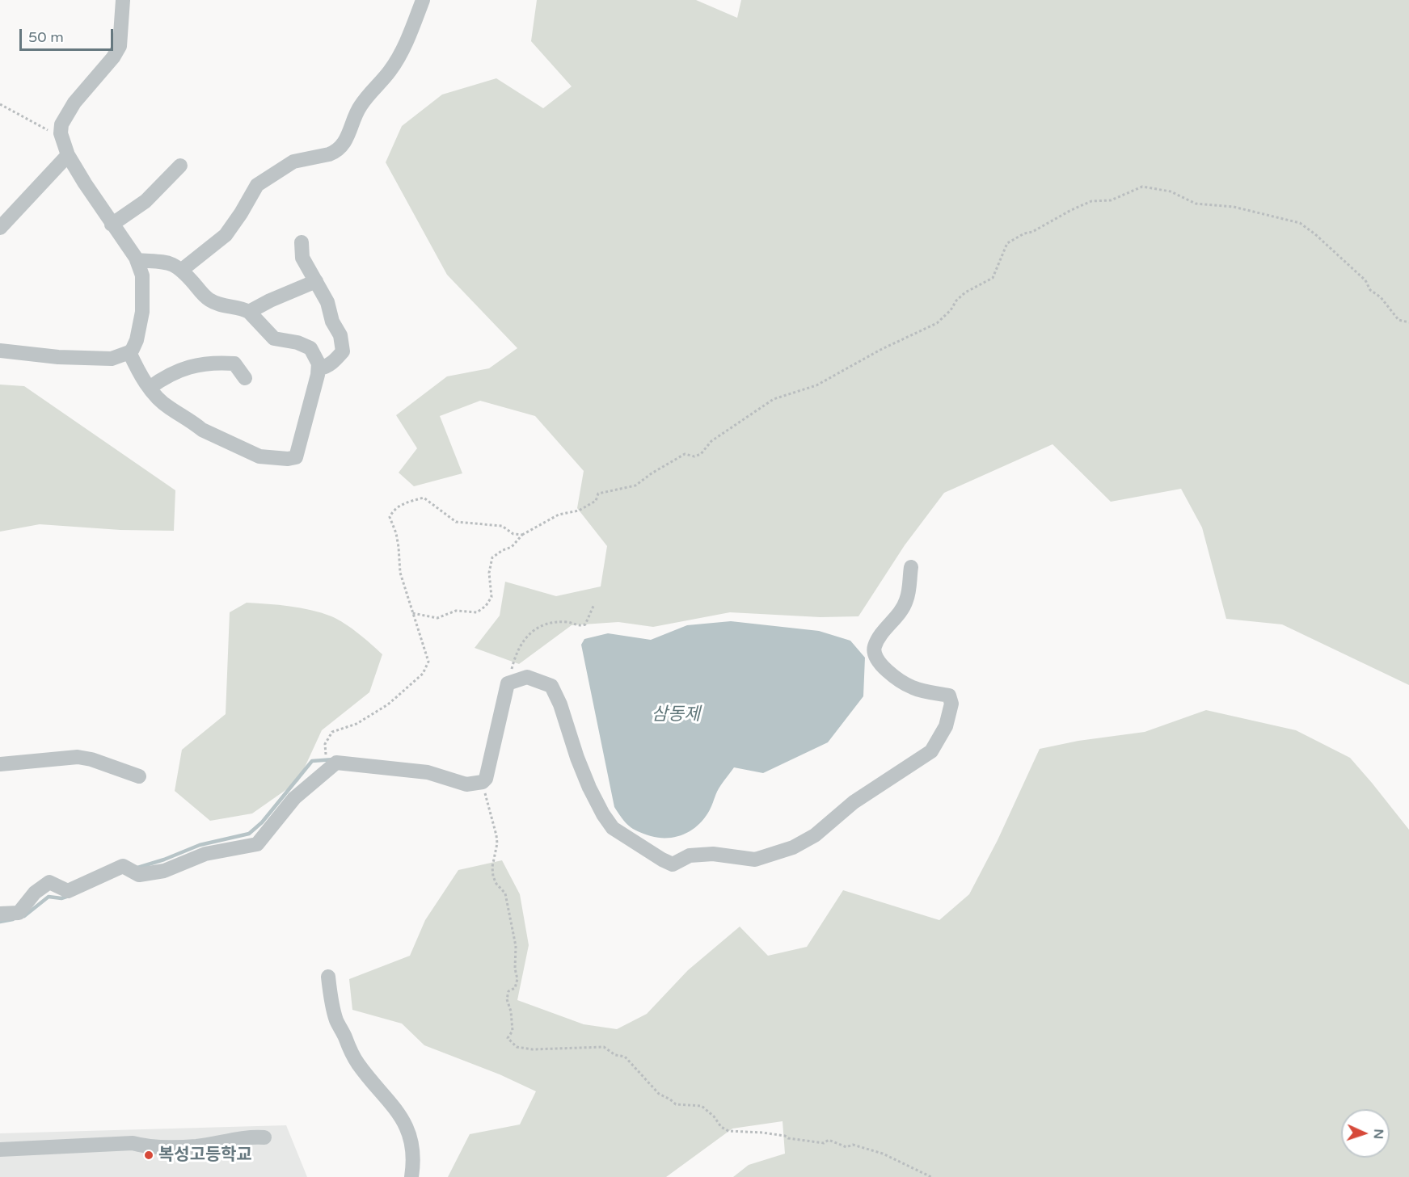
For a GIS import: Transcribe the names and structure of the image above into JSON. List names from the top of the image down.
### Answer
{
  "water": ["삼동제"],
  "places": ["복성고등학교"],
  "scale_bar": "50 m",
  "north": "right"
}
